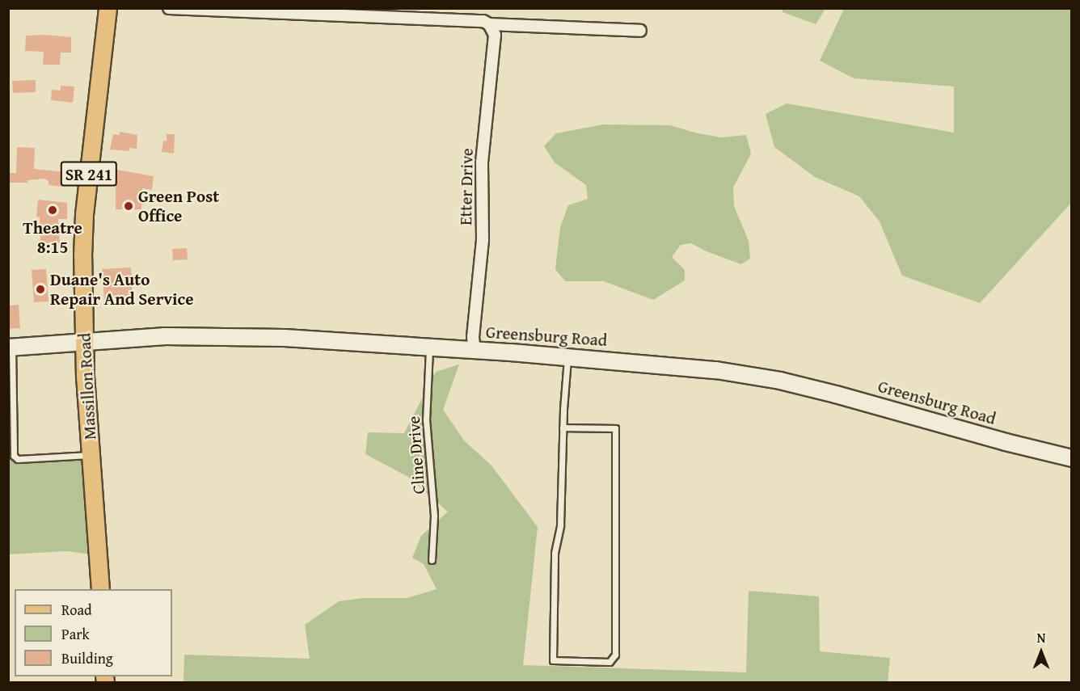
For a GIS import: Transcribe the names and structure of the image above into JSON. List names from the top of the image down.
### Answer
{
  "streets": {
    "main road": ["SR 241", "Greensburg Road", "Massillon Road"],
    "street": ["Etter Drive"],
    "lane": ["Cline Drive"]
  },
  "crossings": [
    ["Etter Drive", "Greensburg Road"],
    ["Greensburg Road", "Massillon Road"],
    ["Greensburg Road", "Cline Drive"]
  ],
  "places": ["Green Post Office", "Theatre 8:15", "Duane's Auto Repair And Service"],
  "legend": ["Road", "Park", "Building"],
  "north": "top"
}
